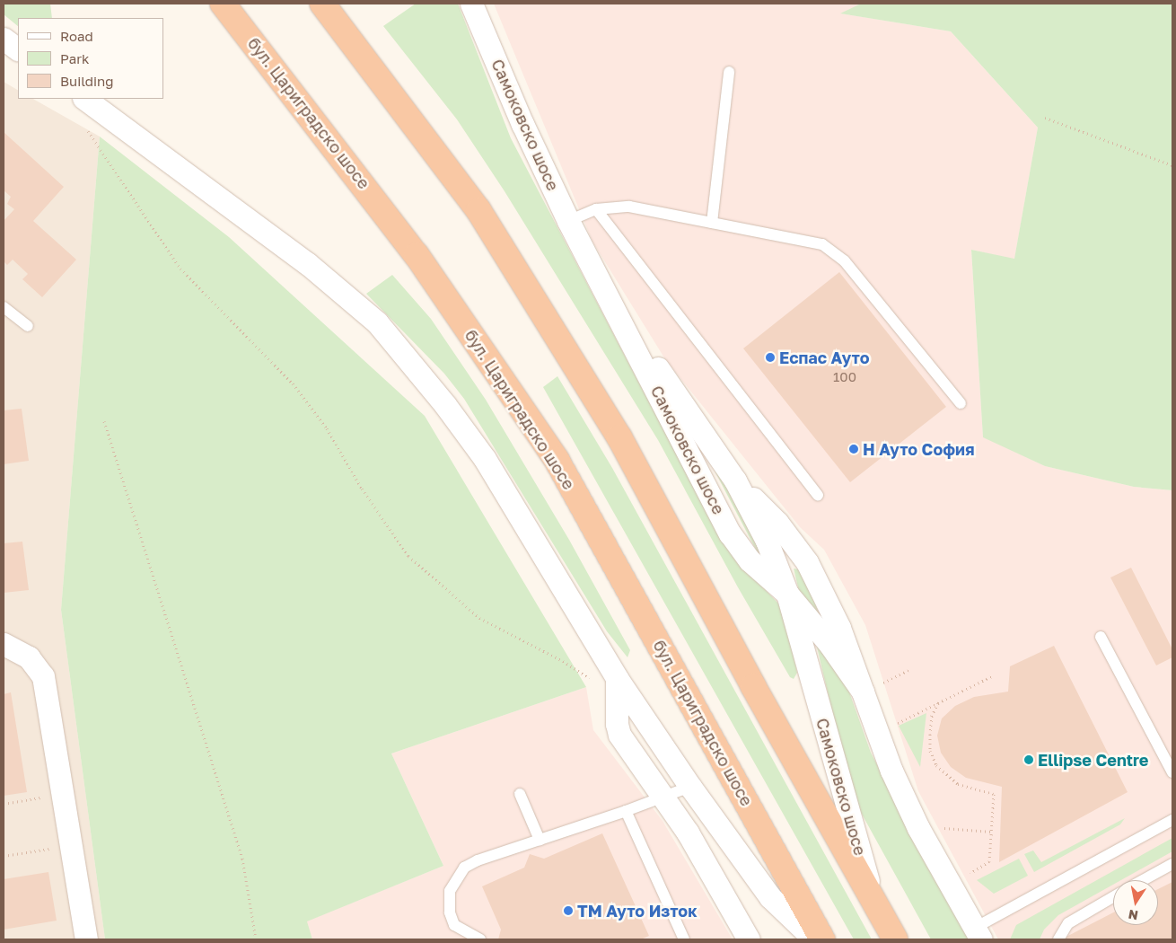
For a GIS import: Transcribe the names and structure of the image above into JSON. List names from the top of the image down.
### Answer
{
  "streets": {
    "highway": ["бул. Цариградско шосе"],
    "street": ["Самоковско шосе"]
  },
  "places": [
    "Еспас Ауто",
    "Н Ауто София",
    "Ellipse Centre",
    "ТМ Ауто Изток"
  ],
  "house_numbers": ["100"],
  "legend": ["Road", "Park", "Building"],
  "north": "bottom"
}
